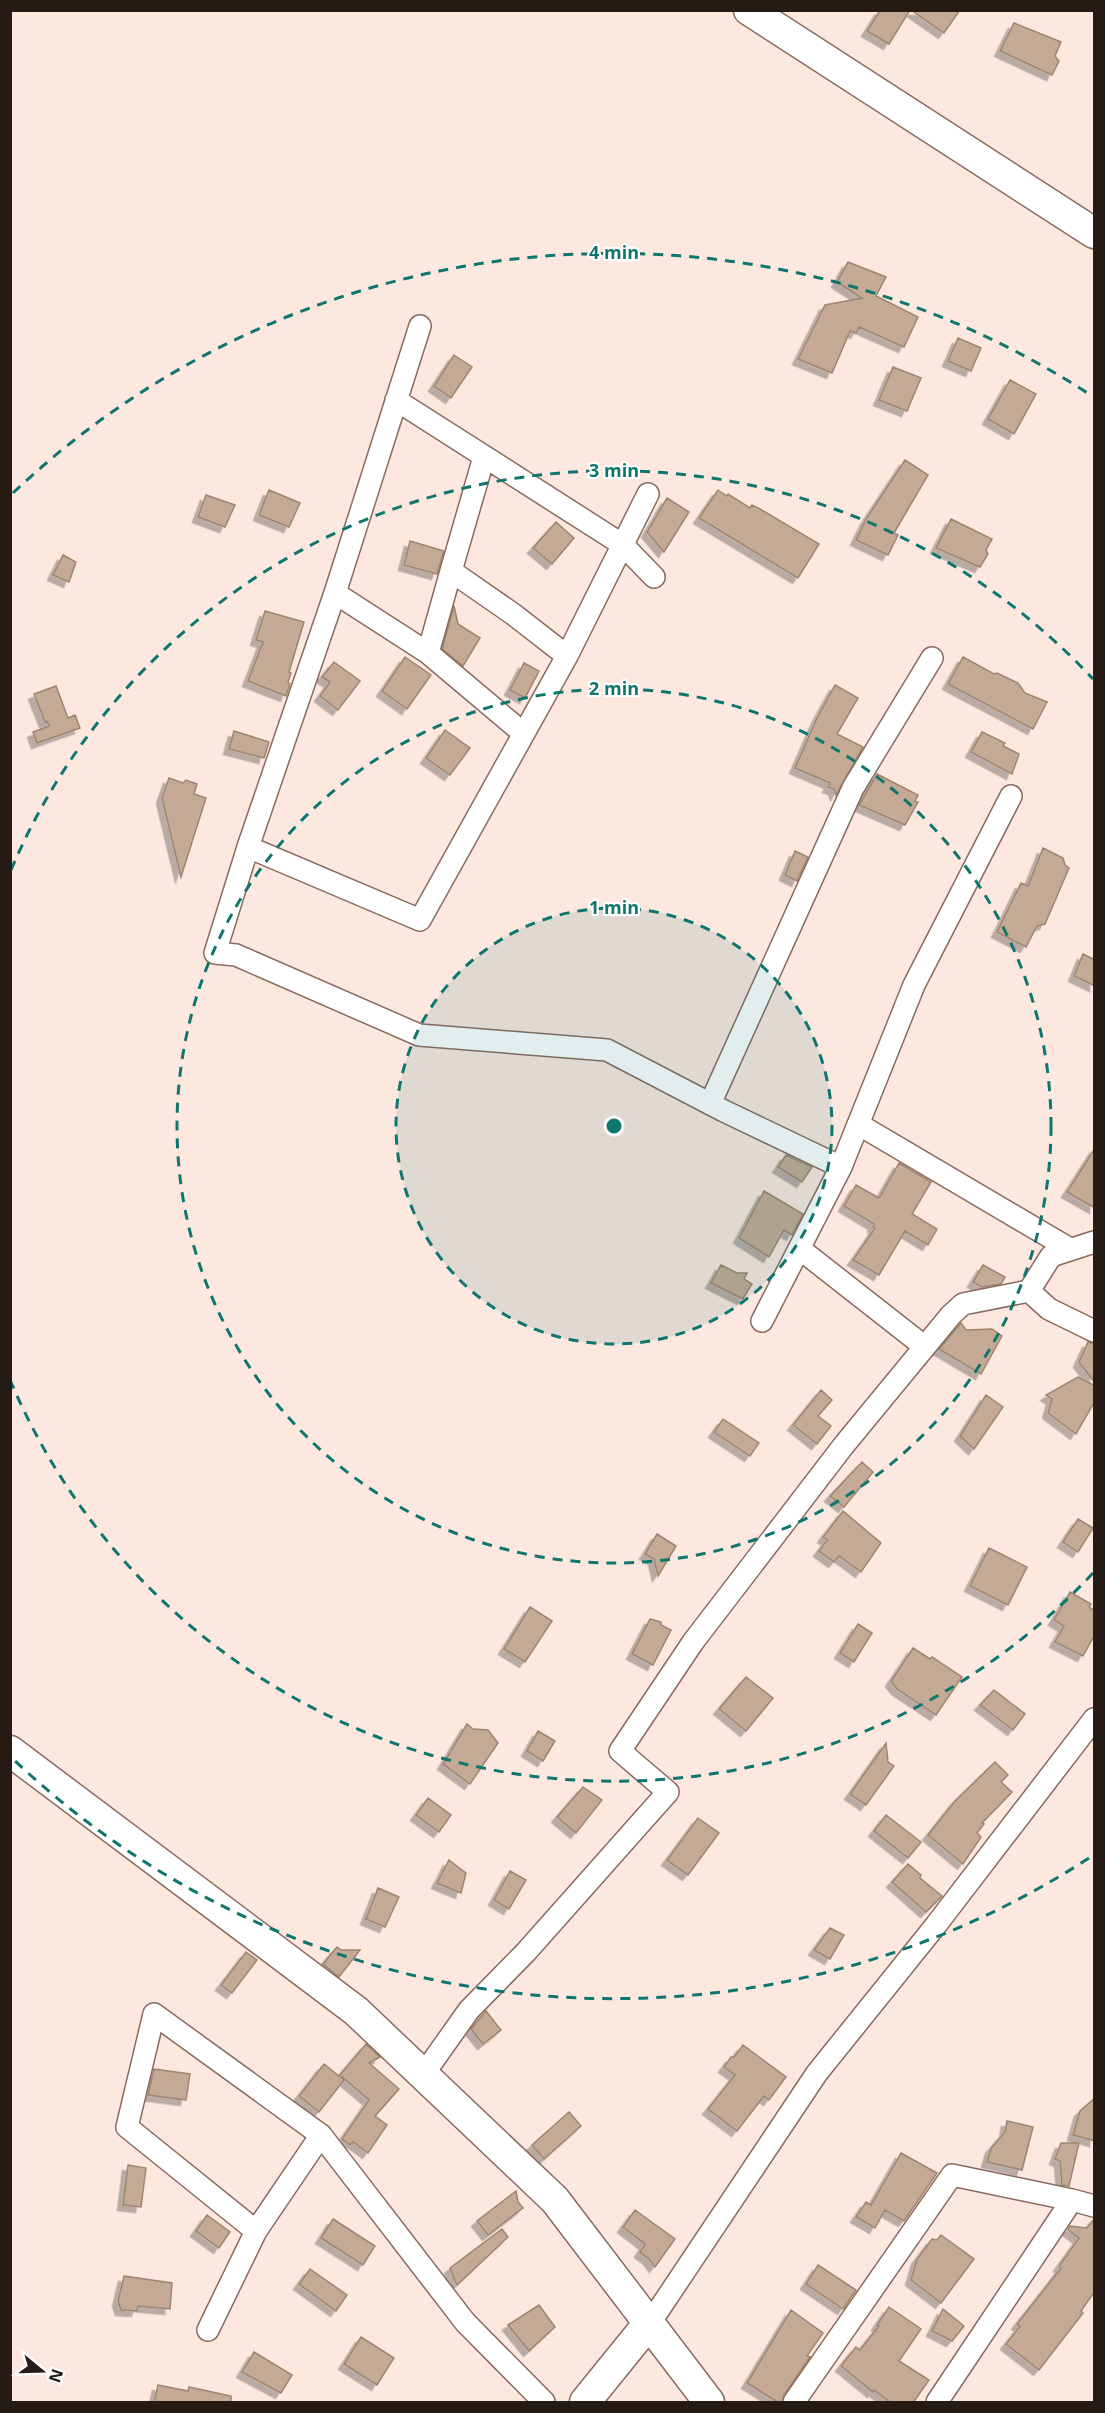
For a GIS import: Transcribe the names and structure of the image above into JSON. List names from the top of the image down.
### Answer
{
  "north": "right",
  "rings": [
    "4 min",
    "3 min",
    "2 min",
    "1 min"
  ]
}
